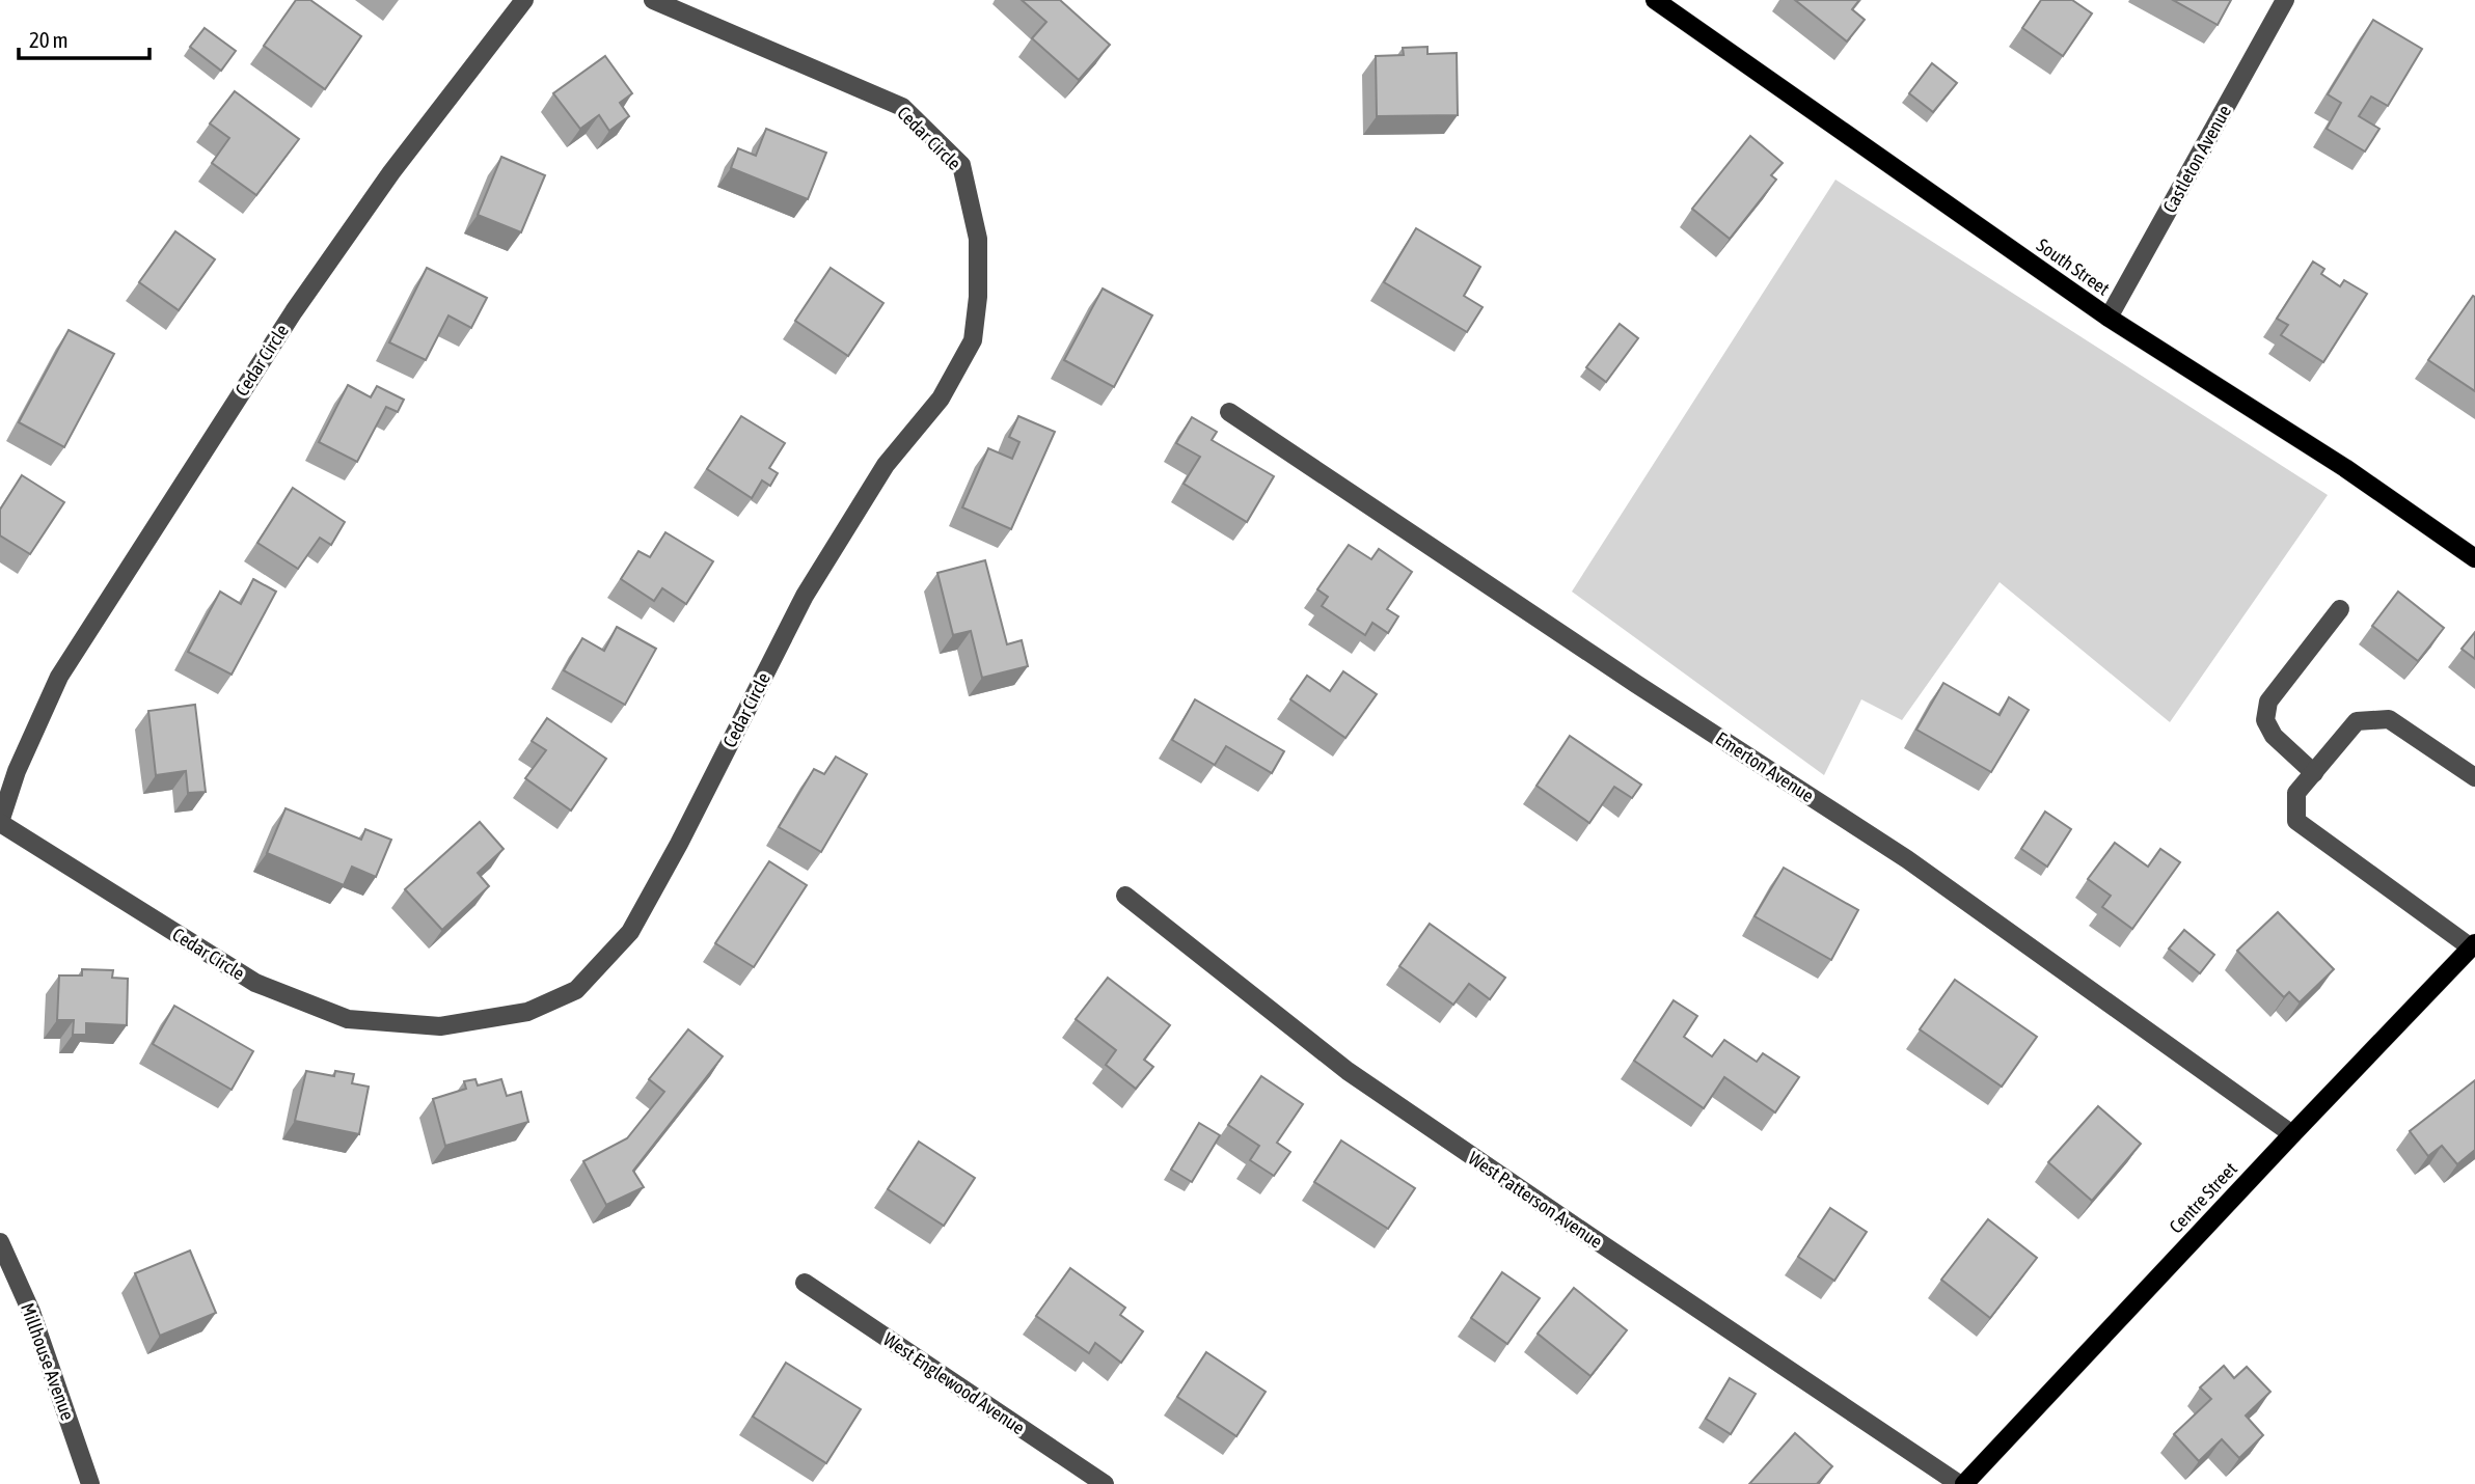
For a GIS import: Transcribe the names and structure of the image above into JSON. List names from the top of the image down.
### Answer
{
  "streets": {
    "main road": ["South Street", "Centre Street"],
    "street": [
      "Cedar Circle",
      "Castleton Avenue",
      "Emerton Avenue",
      "West Patterson Avenue",
      "Millhouse Avenue",
      "West Englewood Avenue"
    ]
  },
  "crossings": [
    ["Castleton Avenue", "South Street"],
    ["Emerton Avenue", "Centre Street"],
    ["Centre Street", "West Patterson Avenue"]
  ],
  "scale_bar": "20 m"
}
